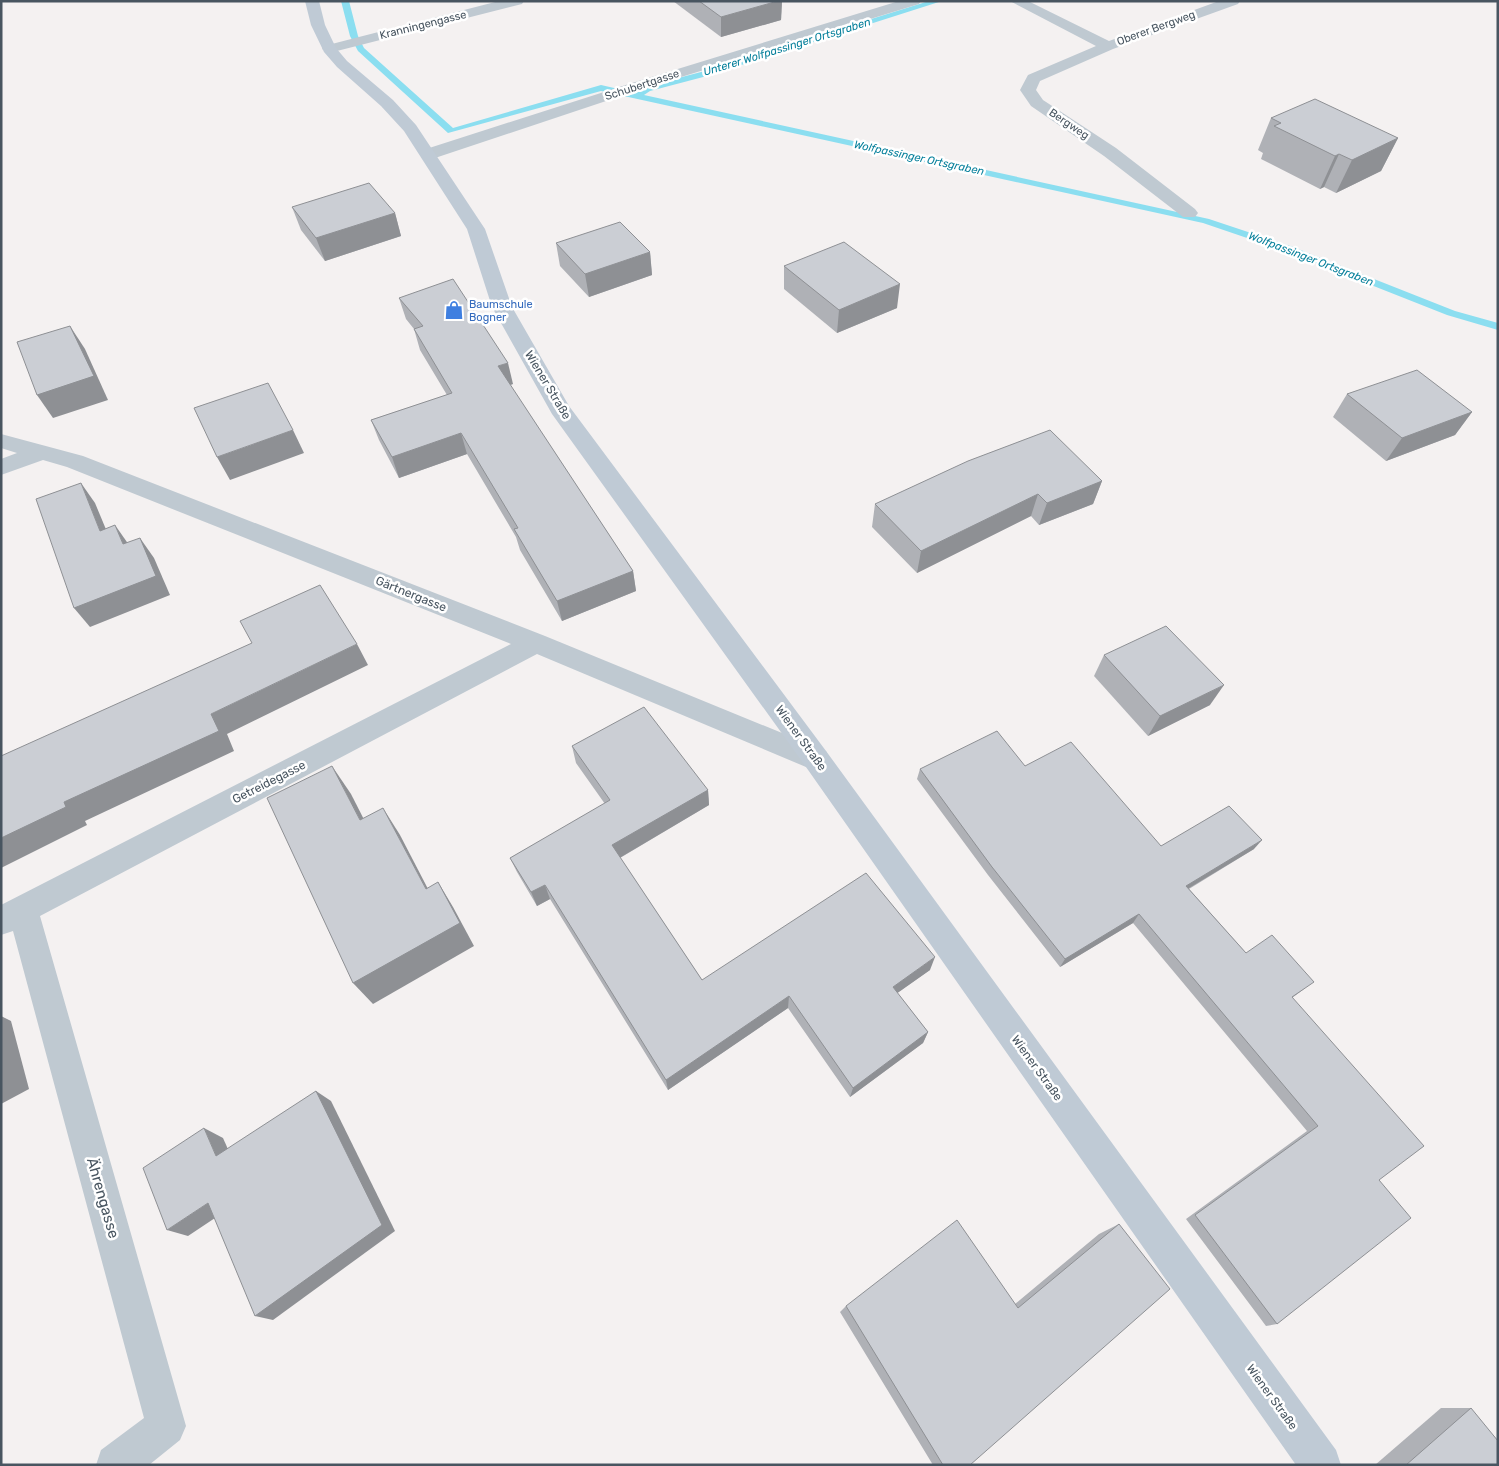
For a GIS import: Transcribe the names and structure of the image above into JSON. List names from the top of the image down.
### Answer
{
  "streets": {
    "main road": ["Wiener Straße"],
    "street": [
      "Kranningengasse",
      "Oberer Bergweg",
      "Schubertgasse",
      "Bergweg",
      "Gärtnergasse",
      "Getreidegasse",
      "Ährengasse"
    ]
  },
  "crossings": [
    ["Kranningengasse", "Wiener Straße"],
    ["Oberer Bergweg", "Bergweg"],
    ["Schubertgasse", "Wiener Straße"],
    ["Wiener Straße", "Gärtnergasse"],
    ["Gärtnergasse", "Getreidegasse"],
    ["Getreidegasse", "Ährengasse"]
  ],
  "water": ["Unterer Wolfpassinger Ortsgraben", "Wolfpassinger Ortsgraben"],
  "places": {
    "shop": ["Baumschule Bogner"]
  }
}
